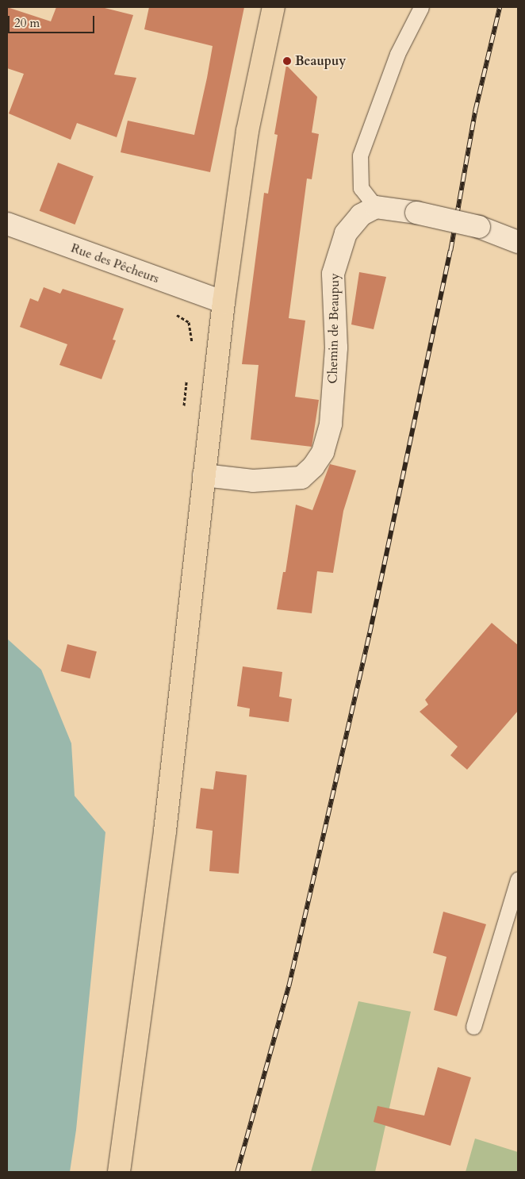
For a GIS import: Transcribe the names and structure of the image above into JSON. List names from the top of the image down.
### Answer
{
  "streets": {
    "street": ["Rue des Pêcheurs", "Chemin de Beaupuy"]
  },
  "places": ["Beaupuy"],
  "scale_bar": "20 m"
}
